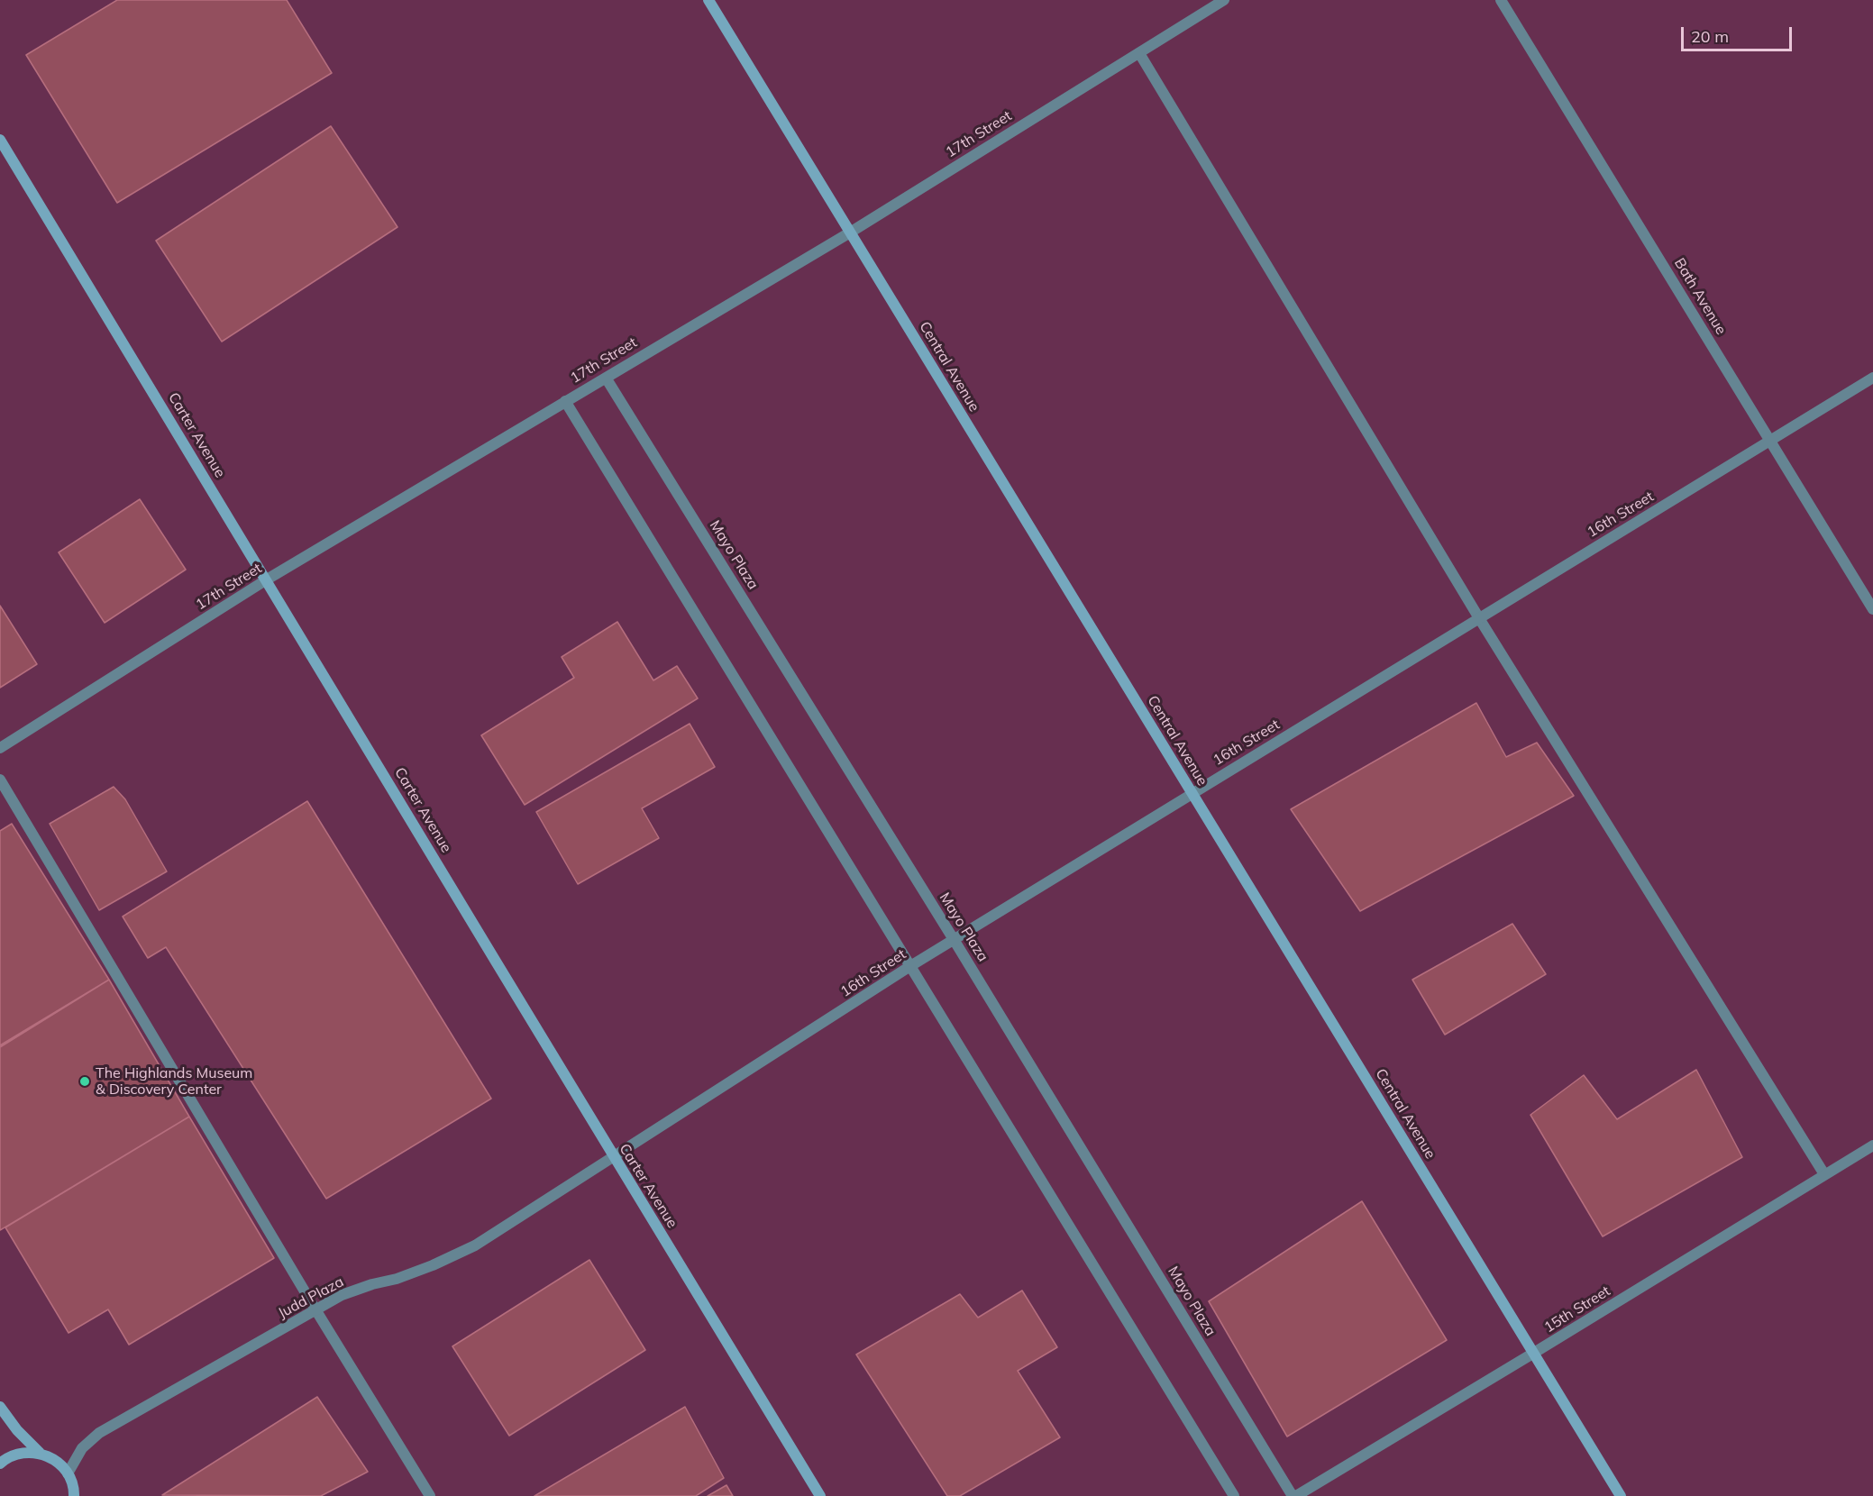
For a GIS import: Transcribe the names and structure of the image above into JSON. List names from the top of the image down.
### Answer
{
  "streets": {
    "street": [
      "17th Street",
      "Bath Avenue",
      "Central Avenue",
      "Carter Avenue",
      "16th Street",
      "Mayo Plaza",
      "Judd Plaza",
      "15th Street"
    ]
  },
  "crossings": [
    ["17th Street", "Central Avenue"],
    ["17th Street", "Carter Avenue"],
    ["17th Street", "Mayo Plaza"],
    ["Bath Avenue", "16th Street"],
    ["Central Avenue", "16th Street"],
    ["Central Avenue", "15th Street"],
    ["Carter Avenue", "16th Street"],
    ["Carter Avenue", "Judd Plaza"],
    ["16th Street", "Mayo Plaza"],
    ["16th Street", "Judd Plaza"],
    ["Mayo Plaza", "15th Street"]
  ],
  "places": ["The Highlands Museum & Discovery Center"],
  "scale_bar": "20 m"
}
